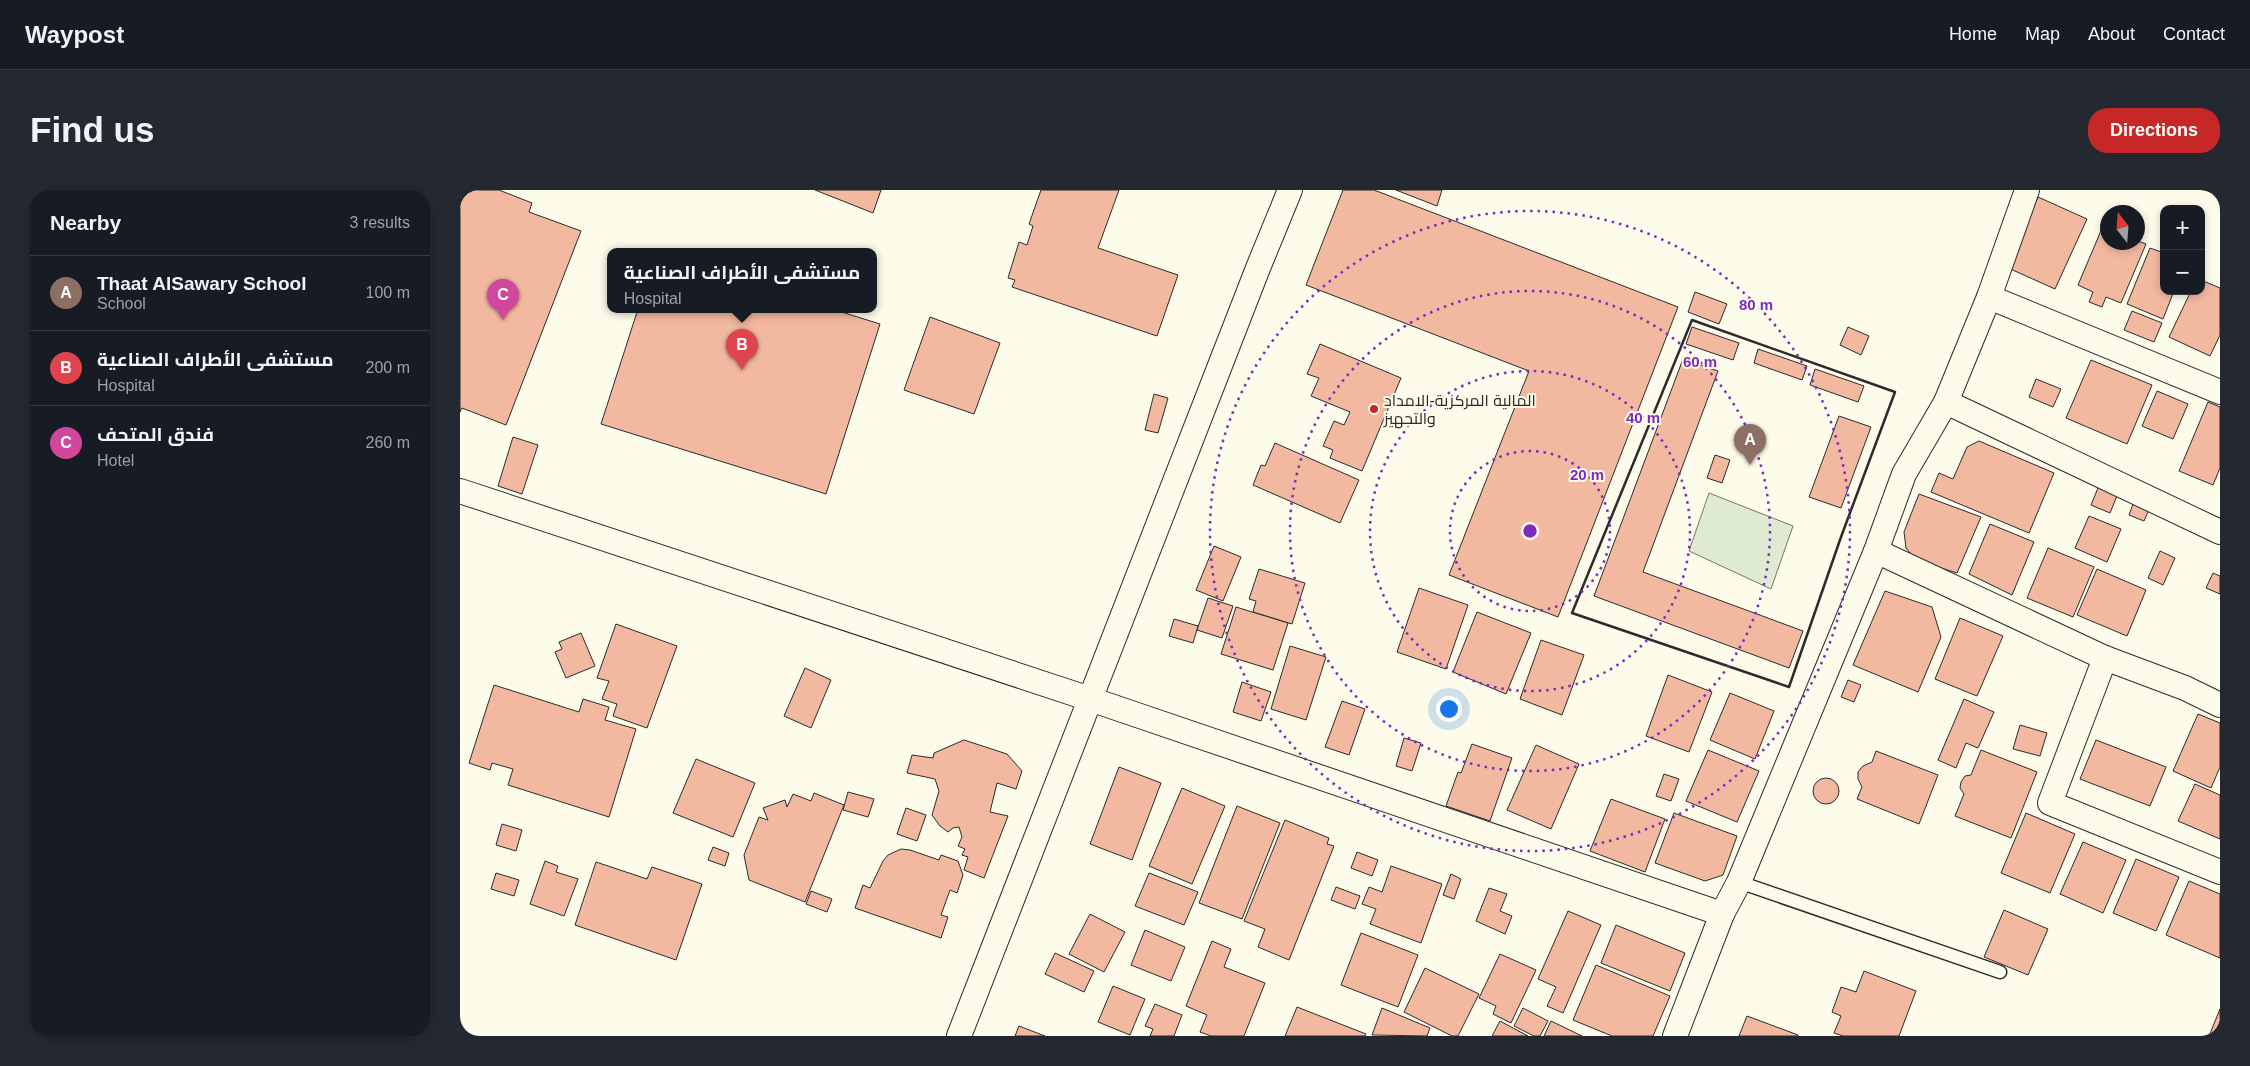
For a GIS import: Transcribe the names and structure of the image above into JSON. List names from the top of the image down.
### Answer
{
  "places": ["المالية المركزية-الامداد والتجهيز"],
  "north": "top",
  "page": {
    "header": "Waypost",
    "nav": [
      "Home",
      "Map",
      "About",
      "Contact"
    ],
    "buttons": "Directions",
    "title": "Find us",
    "heading": ["Nearby", "3 results"],
    "map_buttons": ["+", "−"],
    "popup": ["مستشفى الأطراف الصناعية", "Hospital"],
    "list": [
      {
        "mark": "A",
        "name": "Thaat AlSawary School",
        "note": "School",
        "value": "100 m"
      },
      {
        "mark": "B",
        "name": "مستشفى الأطراف الصناعية",
        "note": "Hospital",
        "value": "200 m"
      },
      {
        "mark": "C",
        "name": "فندق المتحف",
        "note": "Hotel",
        "value": "260 m"
      }
    ],
    "pins": ["C", "B", "A"]
  },
  "rings": [
    "80 m",
    "60 m",
    "40 m",
    "20 m"
  ]
}
